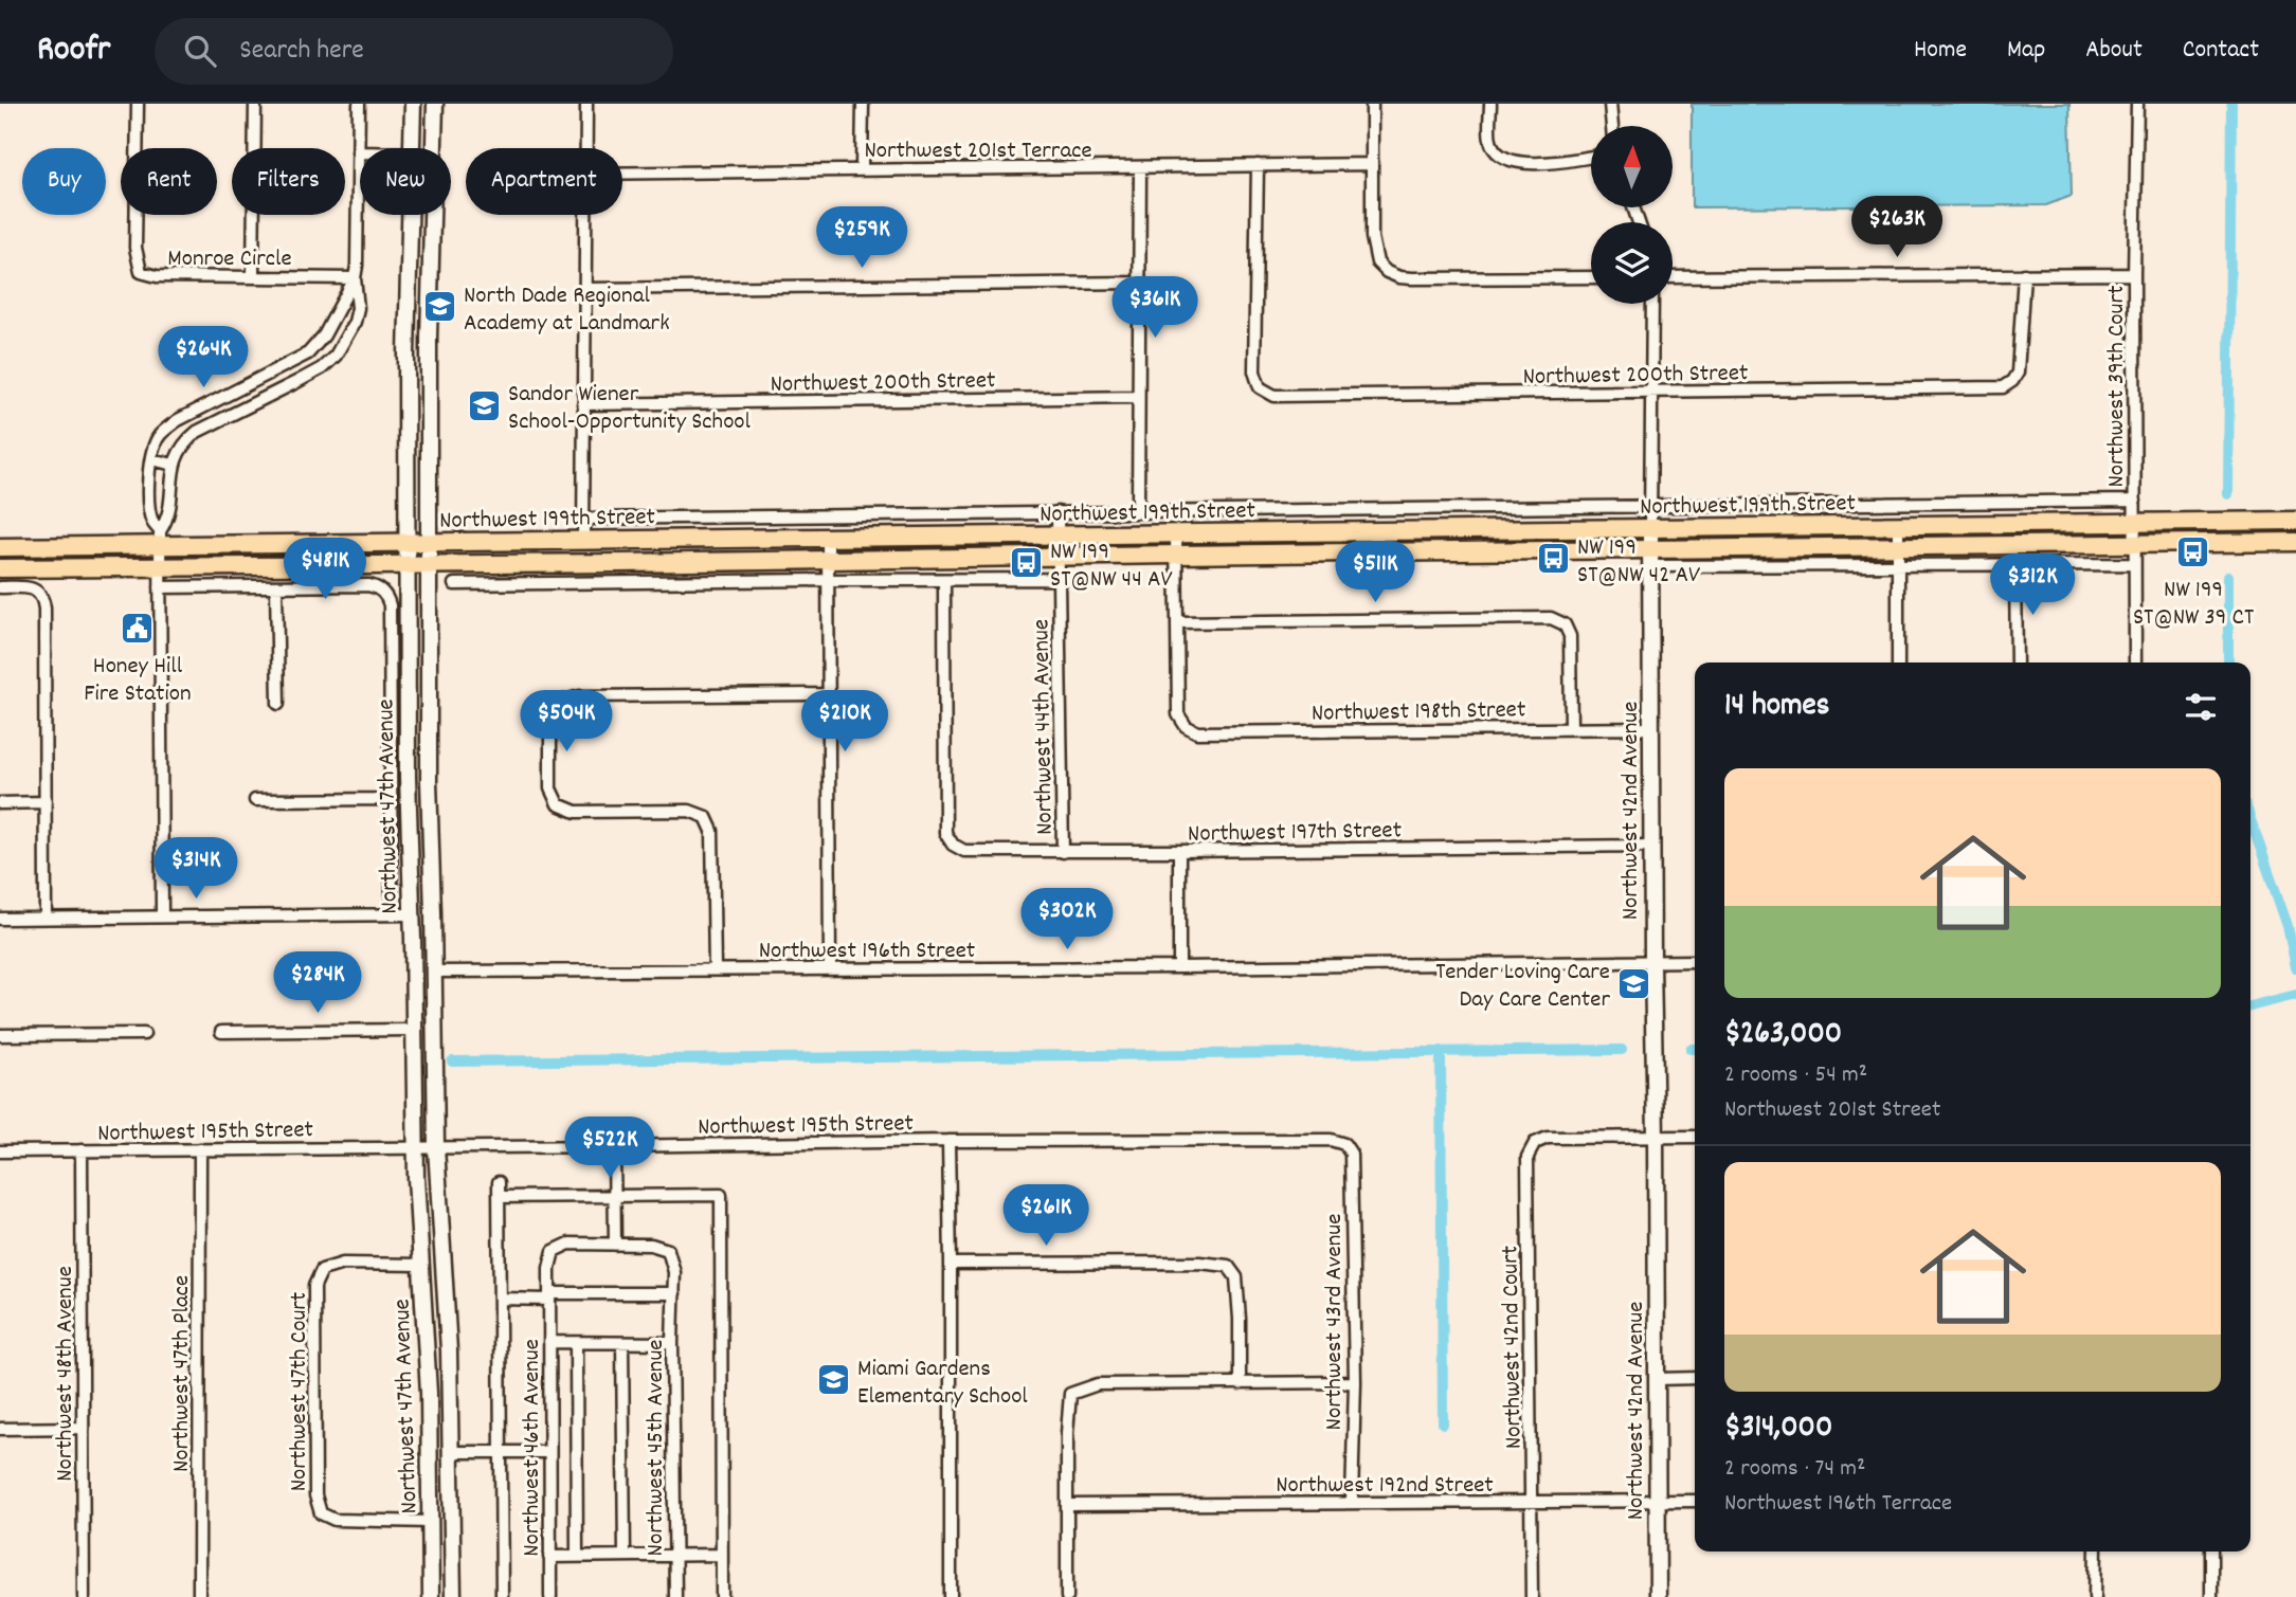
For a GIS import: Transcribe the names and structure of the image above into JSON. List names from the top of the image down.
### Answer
{
  "streets": {
    "main road": ["Northwest 199th Street", "Northwest 47th Avenue", "Northwest 42nd Avenue"],
    "street": [
      "Northwest 201st Terrace",
      "Monroe Circle",
      "Northwest 200th Street",
      "Northwest 39th Court",
      "Northwest 198th Street",
      "Northwest 44th Avenue",
      "Northwest 197th Street",
      "Northwest 196th Street",
      "Northwest 195th Street",
      "Northwest 43rd Avenue",
      "Northwest 42nd Court",
      "Northwest 48th Avenue",
      "Northwest 47th Place",
      "Northwest 47th Court",
      "Northwest 46th Avenue",
      "Northwest 45th Avenue",
      "Northwest 192nd Street"
    ]
  },
  "crossings": [
    ["Northwest 201st Terrace", "Northwest 200th Street"],
    ["Northwest 200th Street", "Northwest 42nd Avenue"],
    ["Northwest 39th Court", "Northwest 199th Street"],
    ["Northwest 199th Street", "Northwest 44th Avenue"],
    ["Northwest 199th Street", "Northwest 47th Avenue"],
    ["Northwest 199th Street", "Northwest 42nd Avenue"],
    ["Northwest 198th Street", "Northwest 42nd Avenue"],
    ["Northwest 44th Avenue", "Northwest 197th Street"],
    ["Northwest 47th Avenue", "Northwest 196th Street"],
    ["Northwest 47th Avenue", "Northwest 195th Street"],
    ["Northwest 47th Avenue", "Northwest 47th Court"],
    ["Northwest 42nd Avenue", "Northwest 197th Street"],
    ["Northwest 42nd Avenue", "Northwest 196th Street"],
    ["Northwest 42nd Avenue", "Northwest 42nd Court"],
    ["Northwest 42nd Avenue", "Northwest 192nd Street"],
    ["Northwest 195th Street", "Northwest 43rd Avenue"],
    ["Northwest 195th Street", "Northwest 48th Avenue"],
    ["Northwest 195th Street", "Northwest 47th Place"],
    ["Northwest 43rd Avenue", "Northwest 192nd Street"],
    ["Northwest 42nd Court", "Northwest 192nd Street"],
    ["Northwest 46th Avenue", "Northwest 45th Avenue"]
  ],
  "places": {
    "school or university": [
      "North Dade Regional Academy at Landmark",
      "Sandor Wiener School-Opportunity School",
      "Tender Loving Care Day Care Center",
      "Miami Gardens Elementary School"
    ],
    "bus stop": ["NW 199 ST@NW 39 CT", "NW 199 ST@NW 42 AV", "NW 199 ST@NW 44 AV"],
    "public building": ["Honey Hill Fire Station"]
  },
  "north": "top",
  "page": {
    "header": "Roofr",
    "search": "Search here",
    "nav": [
      "Home",
      "Map",
      "About",
      "Contact"
    ],
    "chip": [
      "Buy",
      "Rent",
      "Filters",
      "New",
      "Apartment"
    ],
    "price": [
      "$263K",
      "$259K",
      "$361K",
      "$264K",
      "$481K",
      "$511K",
      "$312K",
      "$504K",
      "$210K",
      "$314K",
      "$302K",
      "$284K",
      "$522K",
      "$261K"
    ],
    "heading": "14 homes",
    "list": [
      {
        "name": "$263,000",
        "note": "2 rooms · 54 m² · Northwest 201st Street"
      },
      {
        "name": "$314,000",
        "note": "2 rooms · 74 m² · Northwest 196th Terrace"
      }
    ]
  }
}
